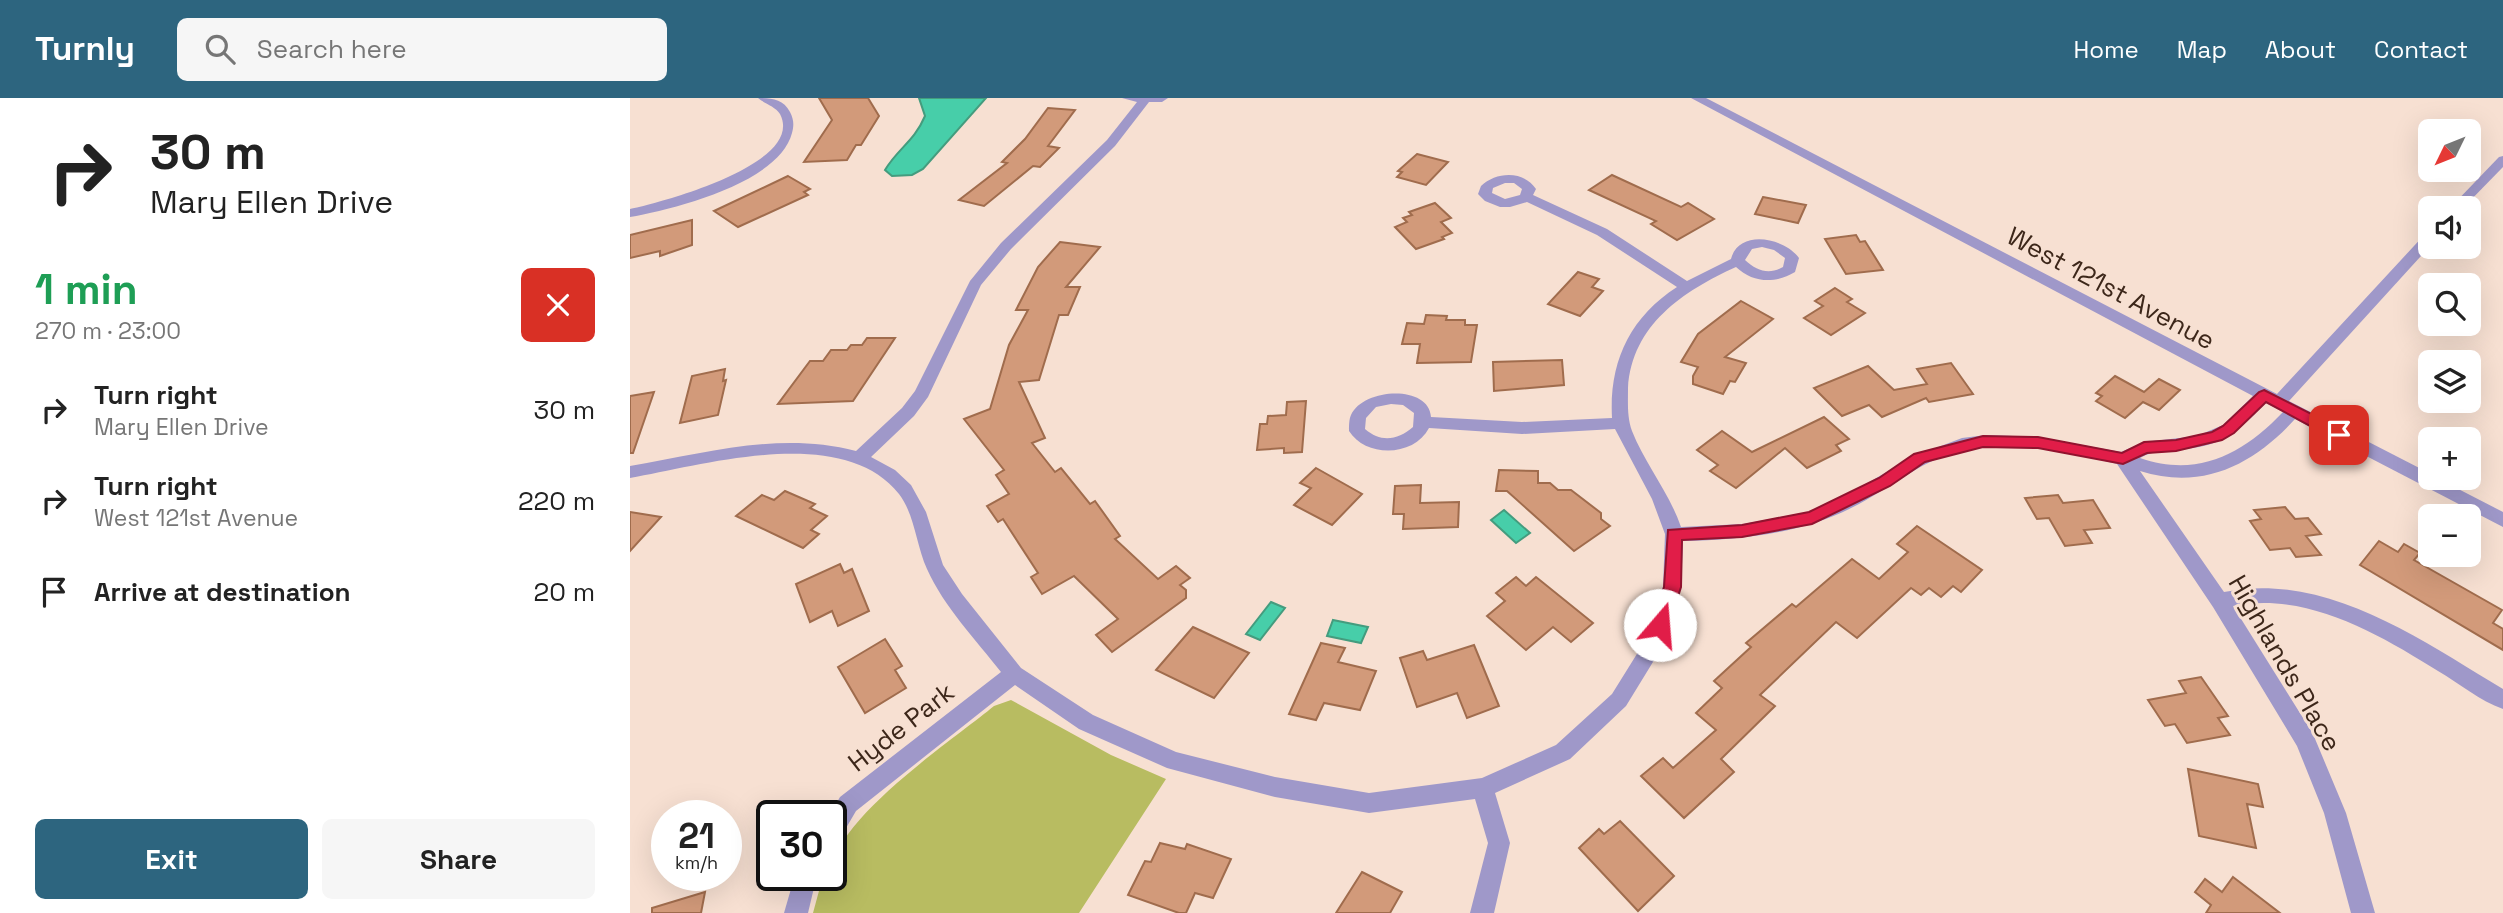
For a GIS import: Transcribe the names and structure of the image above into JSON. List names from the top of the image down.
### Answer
{
  "streets": {
    "street": ["West 121st Avenue", "Highlands Place", "Hyde Park"]
  },
  "north": "bottom left",
  "page": {
    "header": "Turnly",
    "search": "Search here",
    "nav": [
      "Home",
      "Map",
      "About",
      "Contact"
    ],
    "turn": ["30 m", "Mary Ellen Drive"],
    "map_buttons": ["+", "−"],
    "heading": ["1 min", "270 m · 23:00"],
    "list": [
      {
        "name": "Turn right",
        "note": "Mary Ellen Drive",
        "value": "30 m"
      },
      {
        "name": "Turn right",
        "note": "West 121st Avenue",
        "value": "220 m"
      },
      {
        "name": "Arrive at destination",
        "value": "20 m"
      }
    ],
    "speed": "21 km/h",
    "limit": "30",
    "buttons": ["Exit", "Share"]
  }
}
